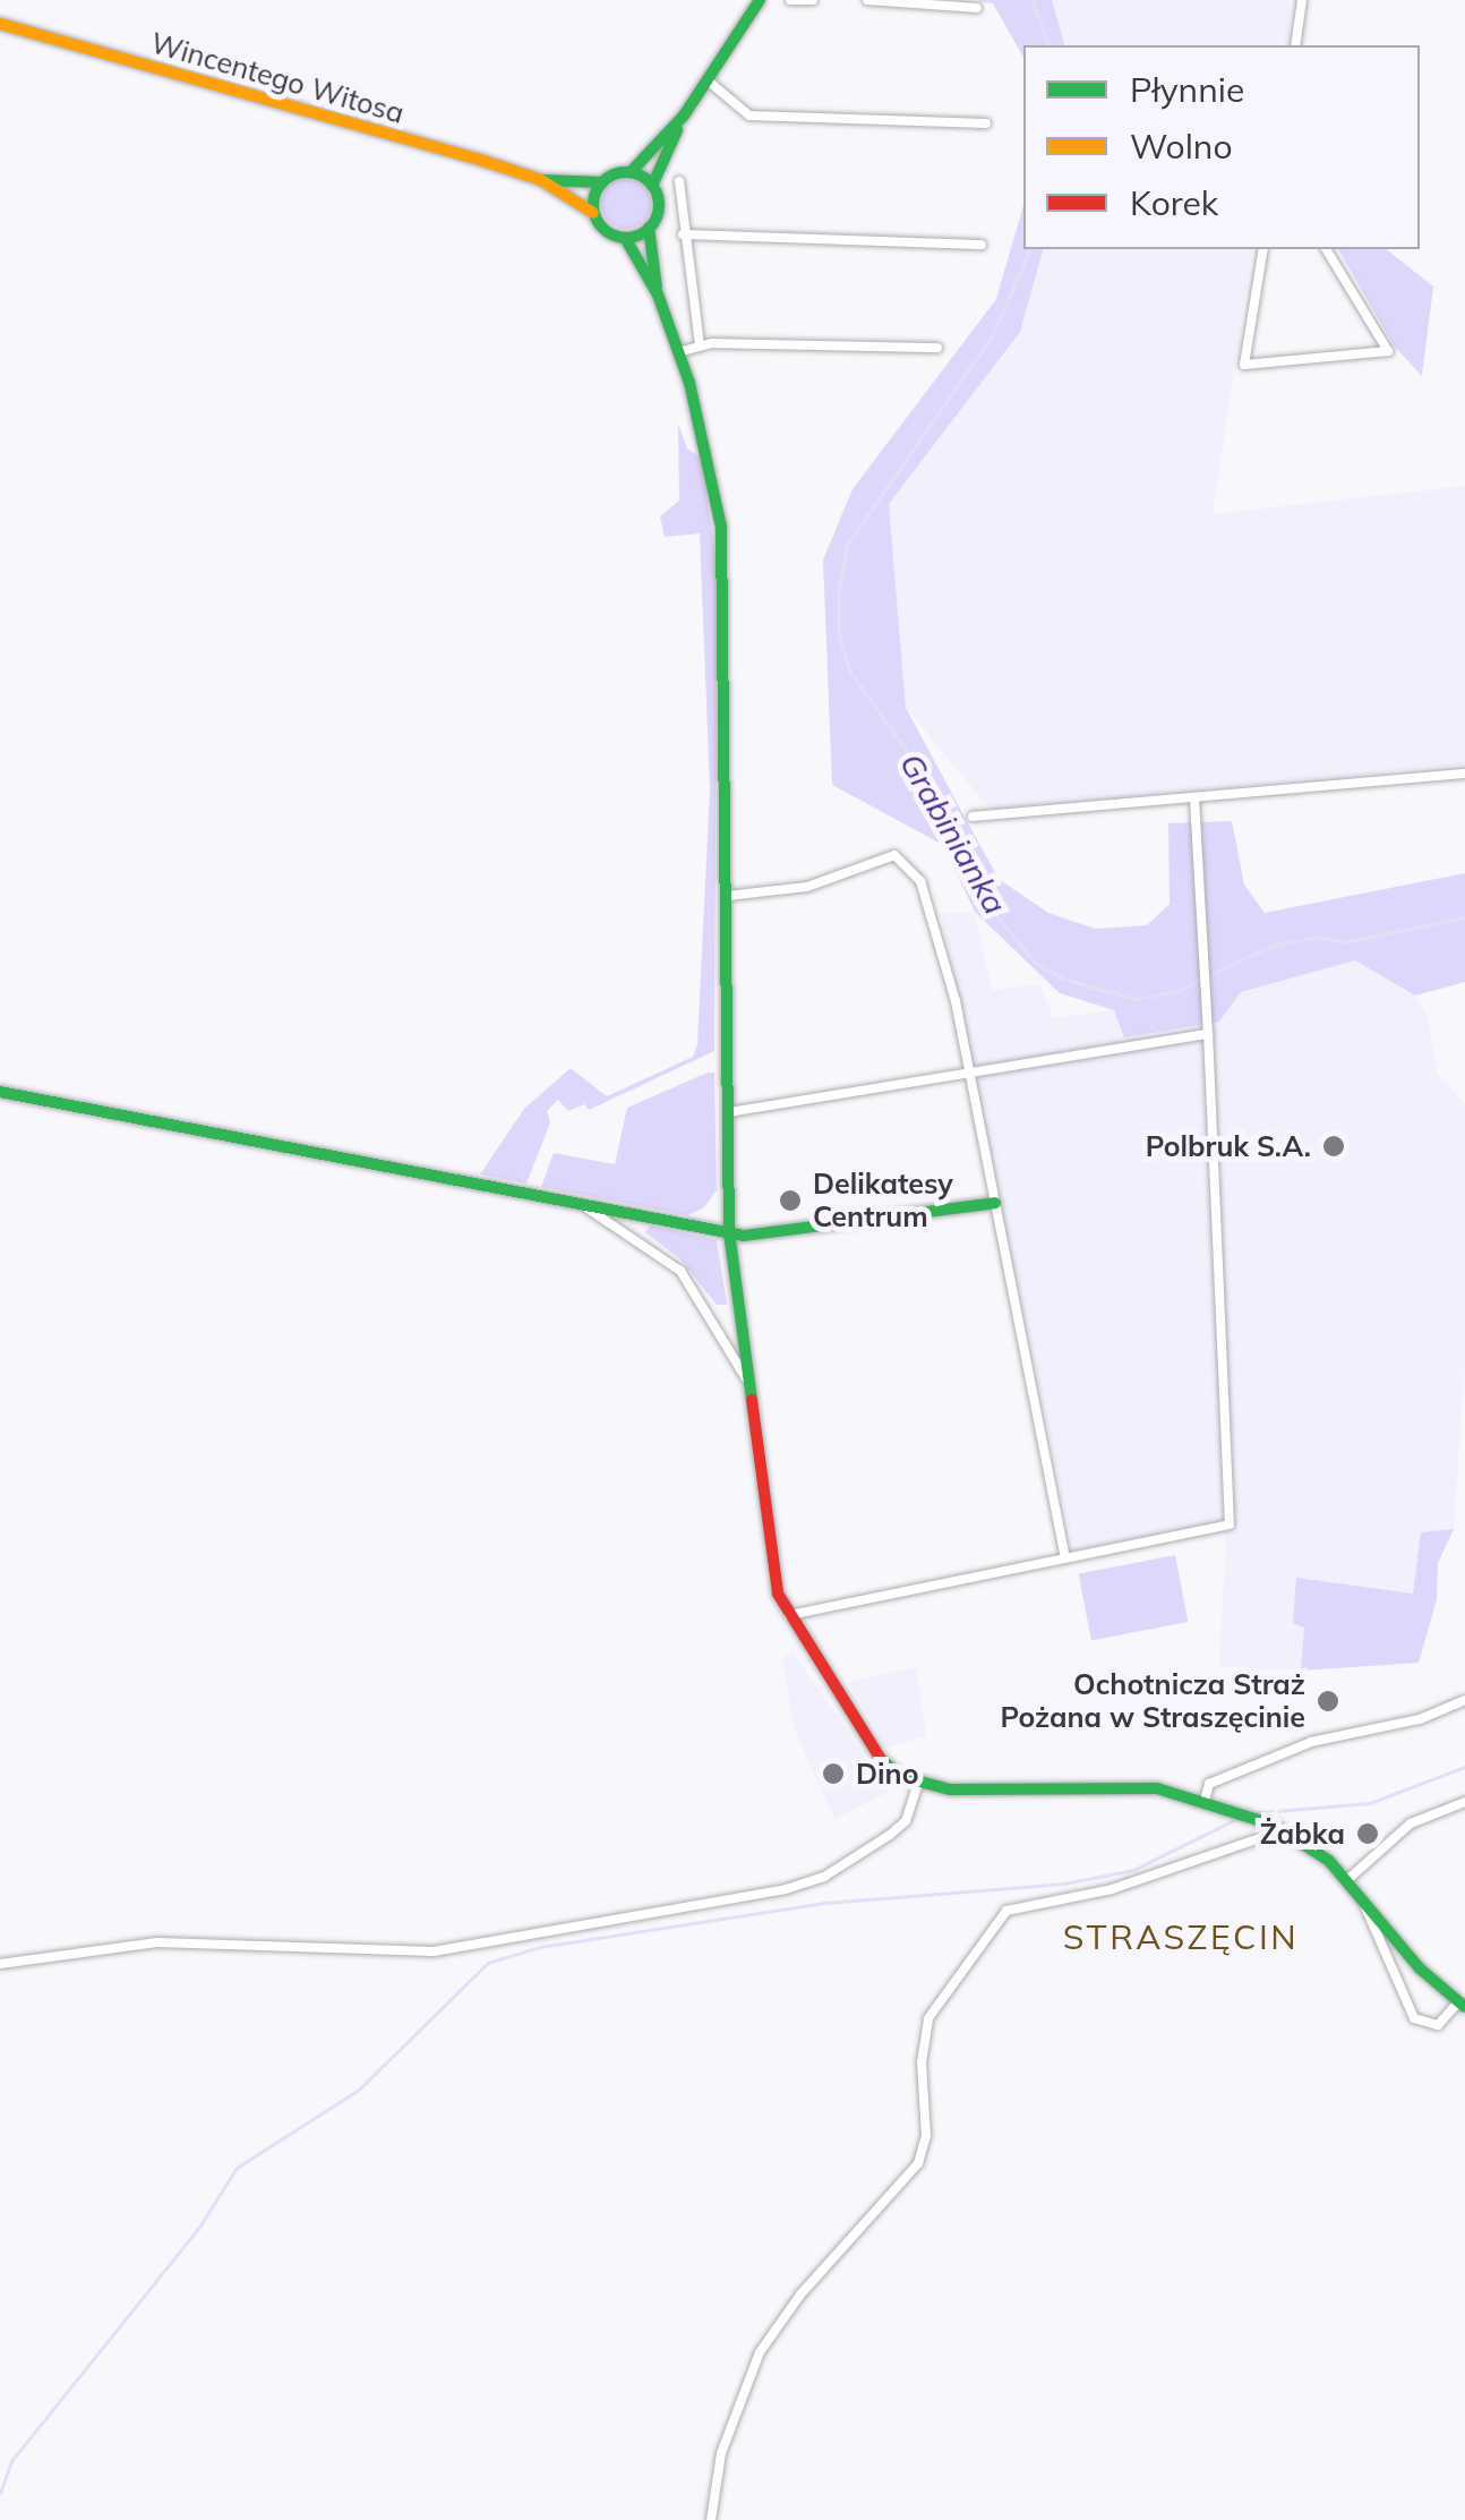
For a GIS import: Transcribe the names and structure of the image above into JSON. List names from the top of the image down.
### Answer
{
  "streets": {
    "street": ["Wincentego Witosa"]
  },
  "districts": ["STRASZĘCIN"],
  "water": ["Grabinianka"],
  "places": [
    "Polbruk S.A.",
    "Delikatesy Centrum",
    "Ochotnicza Straż Pożana w Straszęcinie",
    "Dino",
    "Żabka"
  ],
  "legend": ["Płynnie", "Wolno", "Korek"]
}
